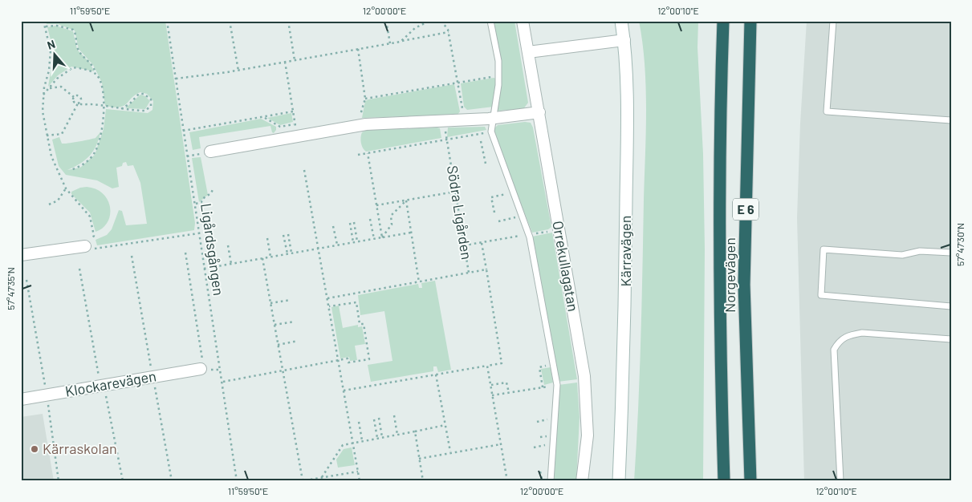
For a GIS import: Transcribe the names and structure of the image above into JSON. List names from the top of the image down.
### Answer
{
  "streets": {
    "highway": ["E 6", "Norgevägen"],
    "street": ["Kärravägen", "Orrekullagatan", "Klockarevägen"],
    "path": ["Södra Ligården", "Ligårdsgången"]
  },
  "places": ["Kärraskolan"],
  "north": "top",
  "coordinates": [
    "11°59'50\"E",
    "12°00'00\"E",
    "12°00'10\"E",
    "57°47'30\"N",
    "57°47'35\"N"
  ]
}
